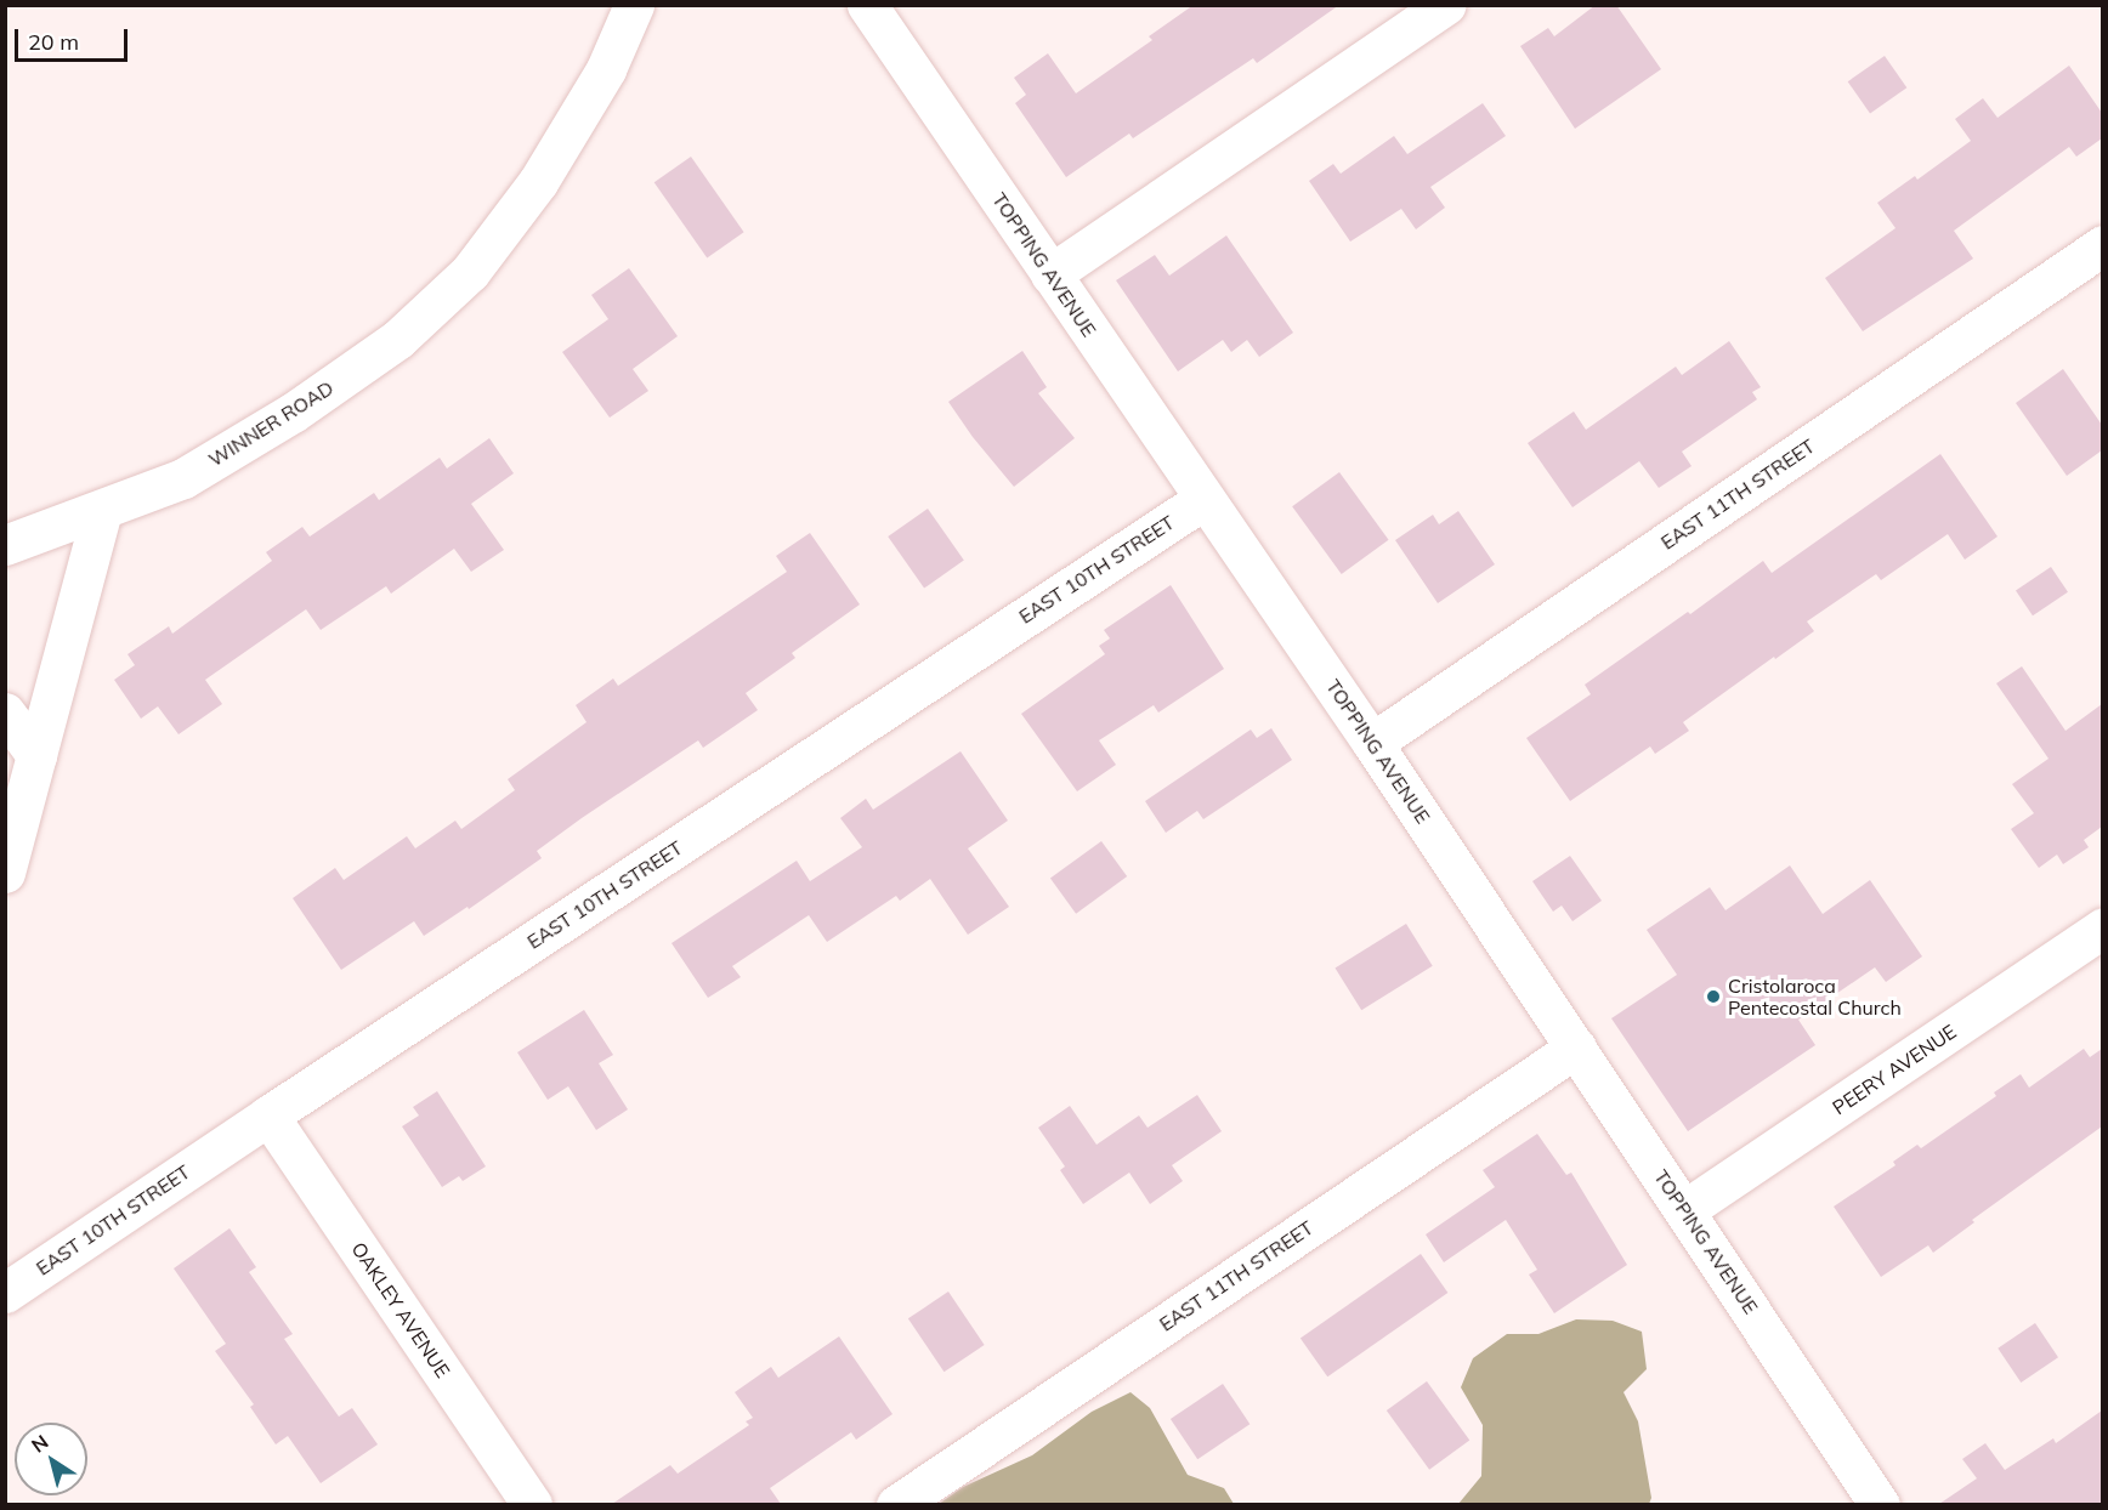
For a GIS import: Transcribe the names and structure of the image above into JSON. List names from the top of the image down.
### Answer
{
  "streets": {
    "street": [
      "TOPPING AVENUE",
      "WINNER ROAD",
      "EAST 11TH STREET",
      "EAST 10TH STREET",
      "PEERY AVENUE",
      "OAKLEY AVENUE"
    ]
  },
  "crossings": [
    ["TOPPING AVENUE", "EAST 11TH STREET"],
    ["TOPPING AVENUE", "EAST 10TH STREET"],
    ["TOPPING AVENUE", "PEERY AVENUE"],
    ["EAST 10TH STREET", "OAKLEY AVENUE"]
  ],
  "places": ["Cristolaroca Pentecostal Church"],
  "scale_bar": "20 m",
  "north": "top left"
}
